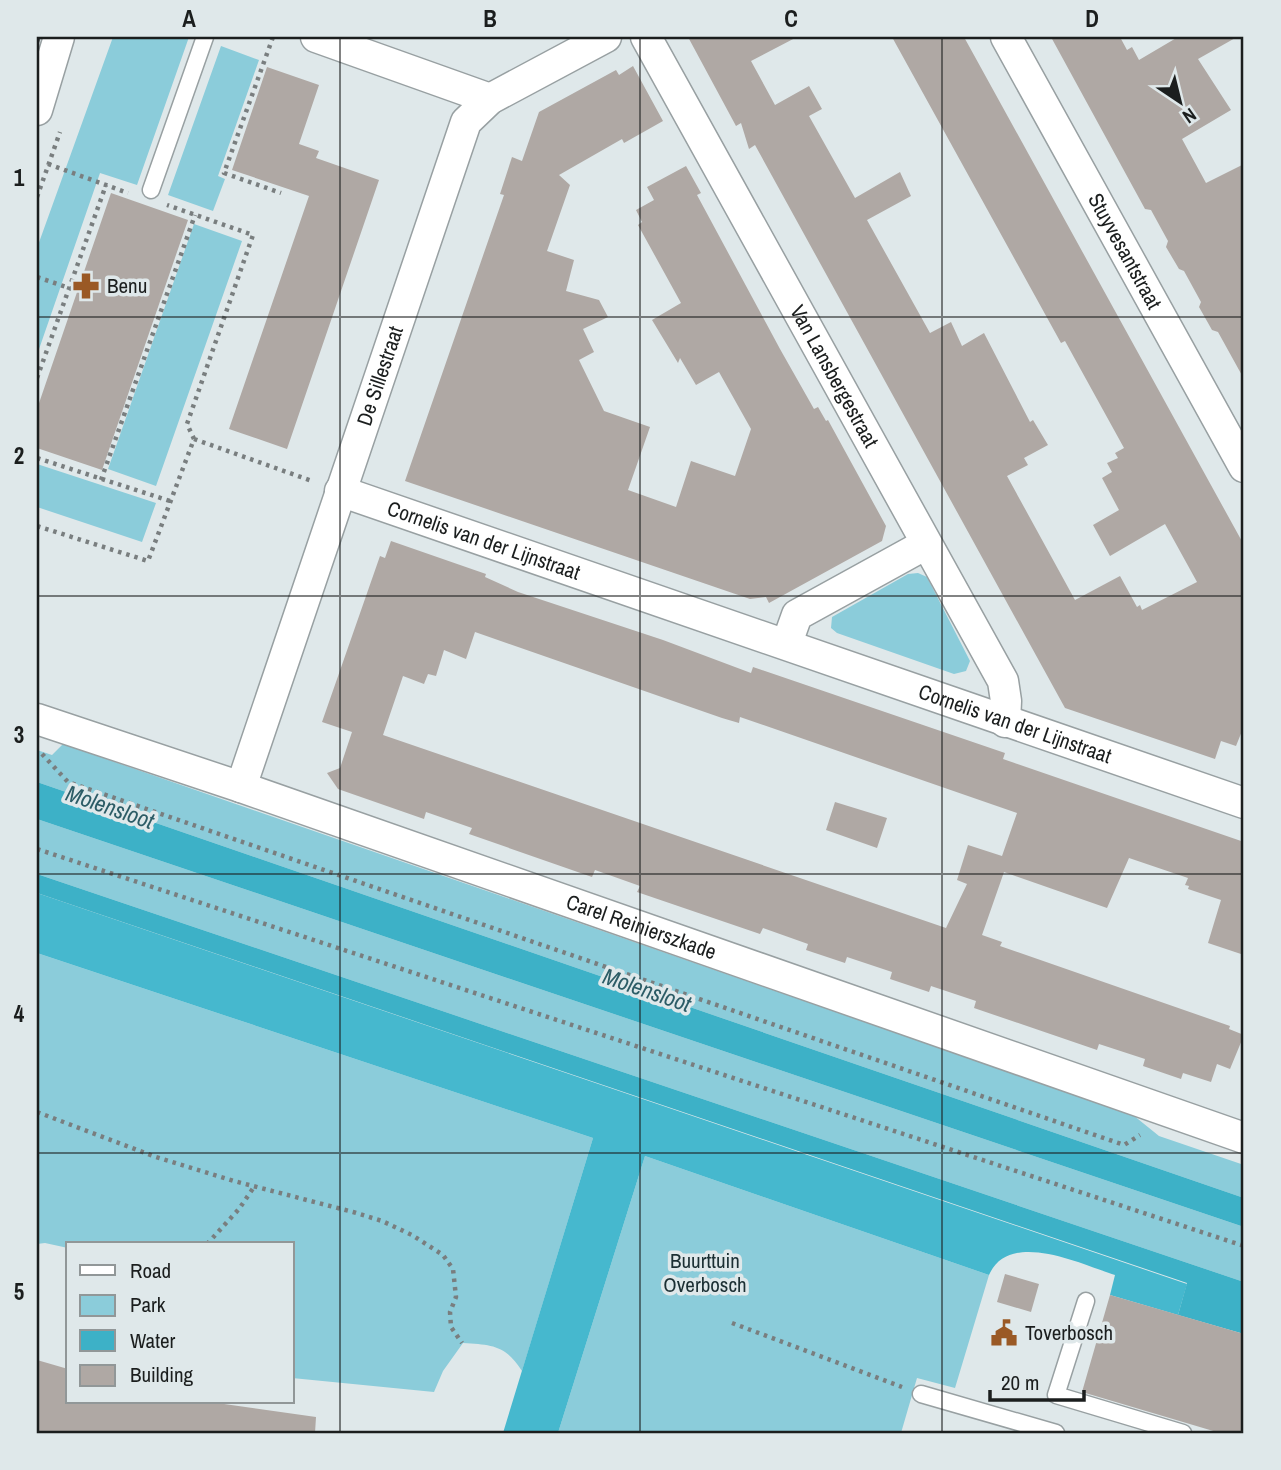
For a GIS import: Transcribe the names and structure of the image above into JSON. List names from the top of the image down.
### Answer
{
  "streets": {
    "street": [
      "Stuyvesantstraat",
      "De Sillestraat",
      "Van Lansbergestraat",
      "Cornelis van der Lijnstraat",
      "Carel Reinierszkade"
    ]
  },
  "crossings": [
    ["De Sillestraat", "Cornelis van der Lijnstraat"],
    ["De Sillestraat", "Carel Reinierszkade"],
    ["Van Lansbergestraat", "Cornelis van der Lijnstraat"]
  ],
  "water": ["Molensloot"],
  "parks": ["Buurttuin Overbosch"],
  "places": {
    "pharmacy": ["Benu"],
    "public building": ["Toverbosch"]
  },
  "legend": [
    "Road",
    "Park",
    "Water",
    "Building"
  ],
  "scale_bar": "20 m",
  "north": "bottom right",
  "grid": {
    "columns": [
      "A",
      "B",
      "C",
      "D"
    ],
    "rows": [
      "1",
      "2",
      "3",
      "4",
      "5"
    ]
  }
}
